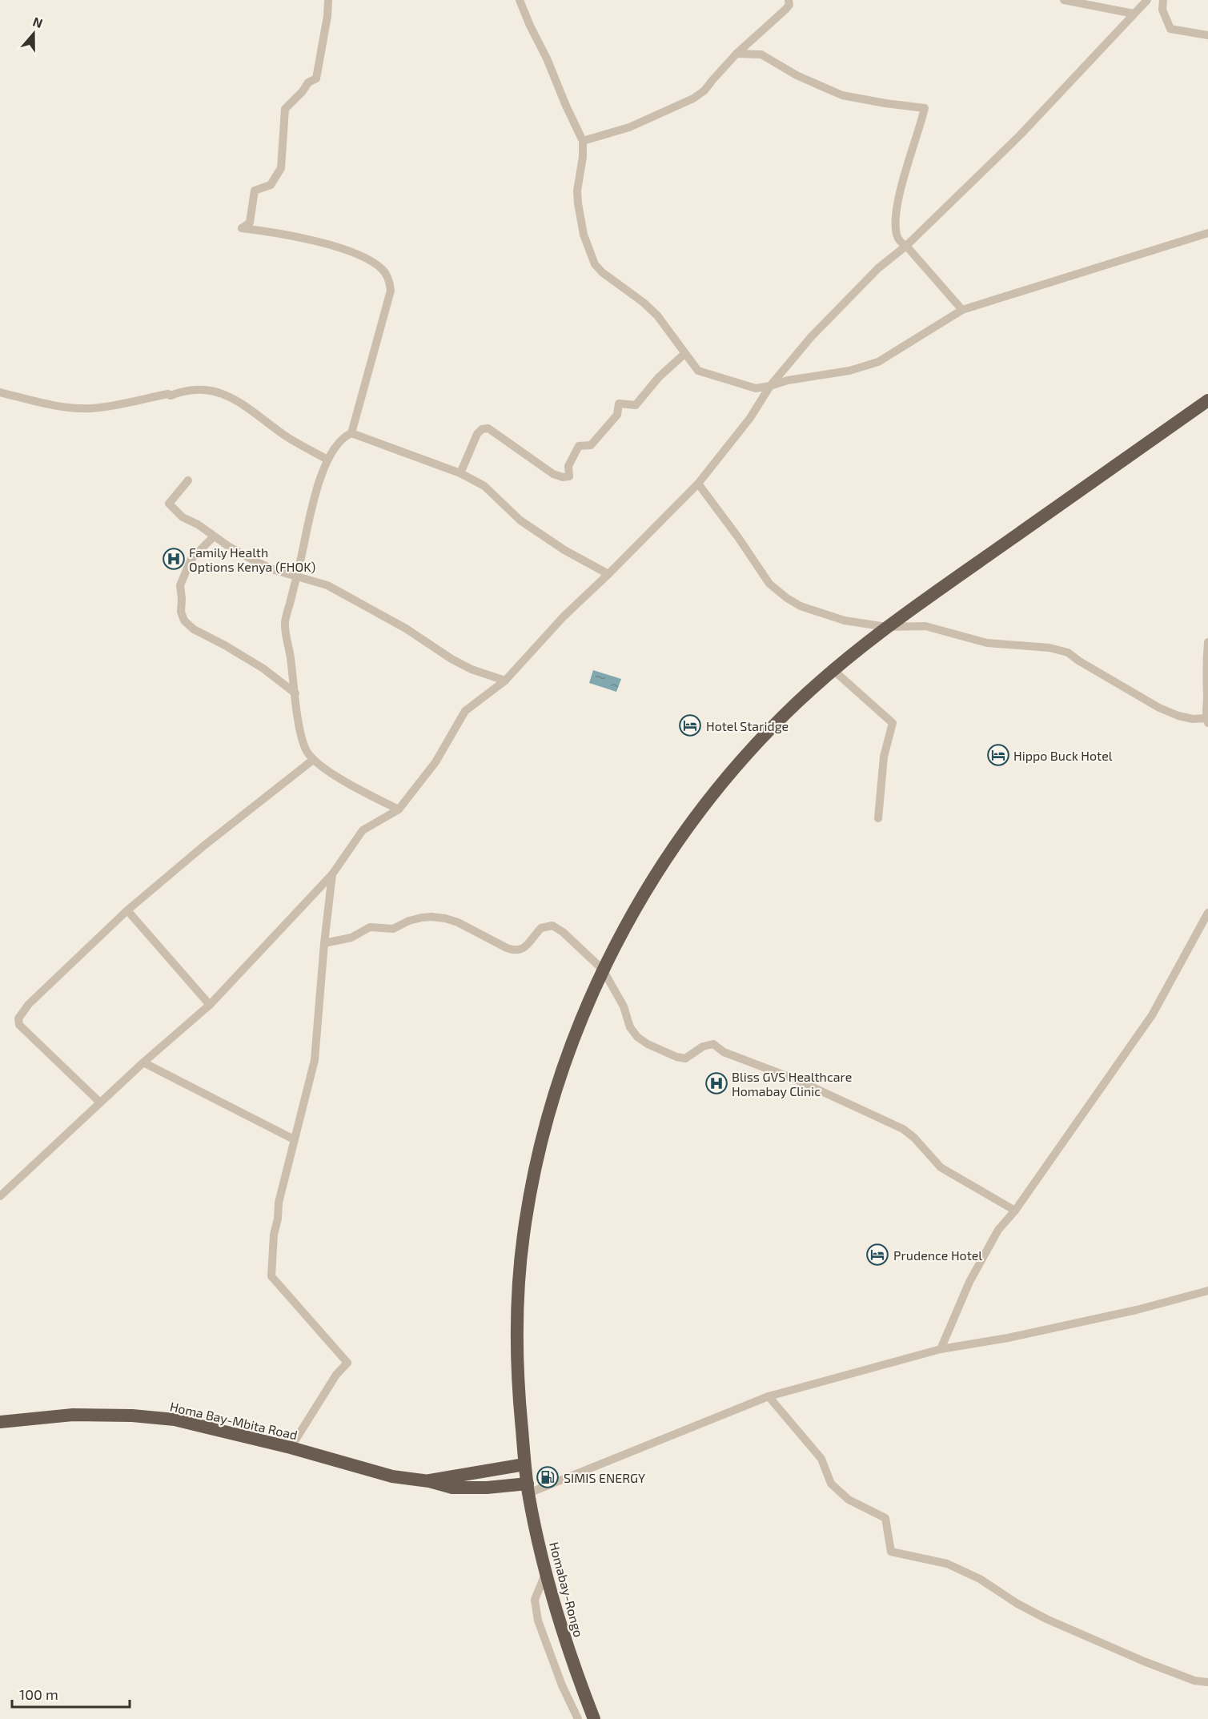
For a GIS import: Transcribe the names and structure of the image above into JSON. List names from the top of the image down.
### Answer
{
  "streets": {
    "highway": ["Homa Bay-Mbita Road", "Homabay-Rongo"]
  },
  "crossings": [
    ["Homa Bay-Mbita Road", "Homabay-Rongo"]
  ],
  "places": {
    "hospital": ["Family Health Options Kenya (FHOK)", "Bliss GVS Healthcare Homabay Clinic"],
    "hotel": ["Hotel Staridge", "Hippo Buck Hotel", "Prudence Hotel"],
    "fuel station": ["SIMIS ENERGY"]
  },
  "scale_bar": "100 m",
  "north": "top"
}
